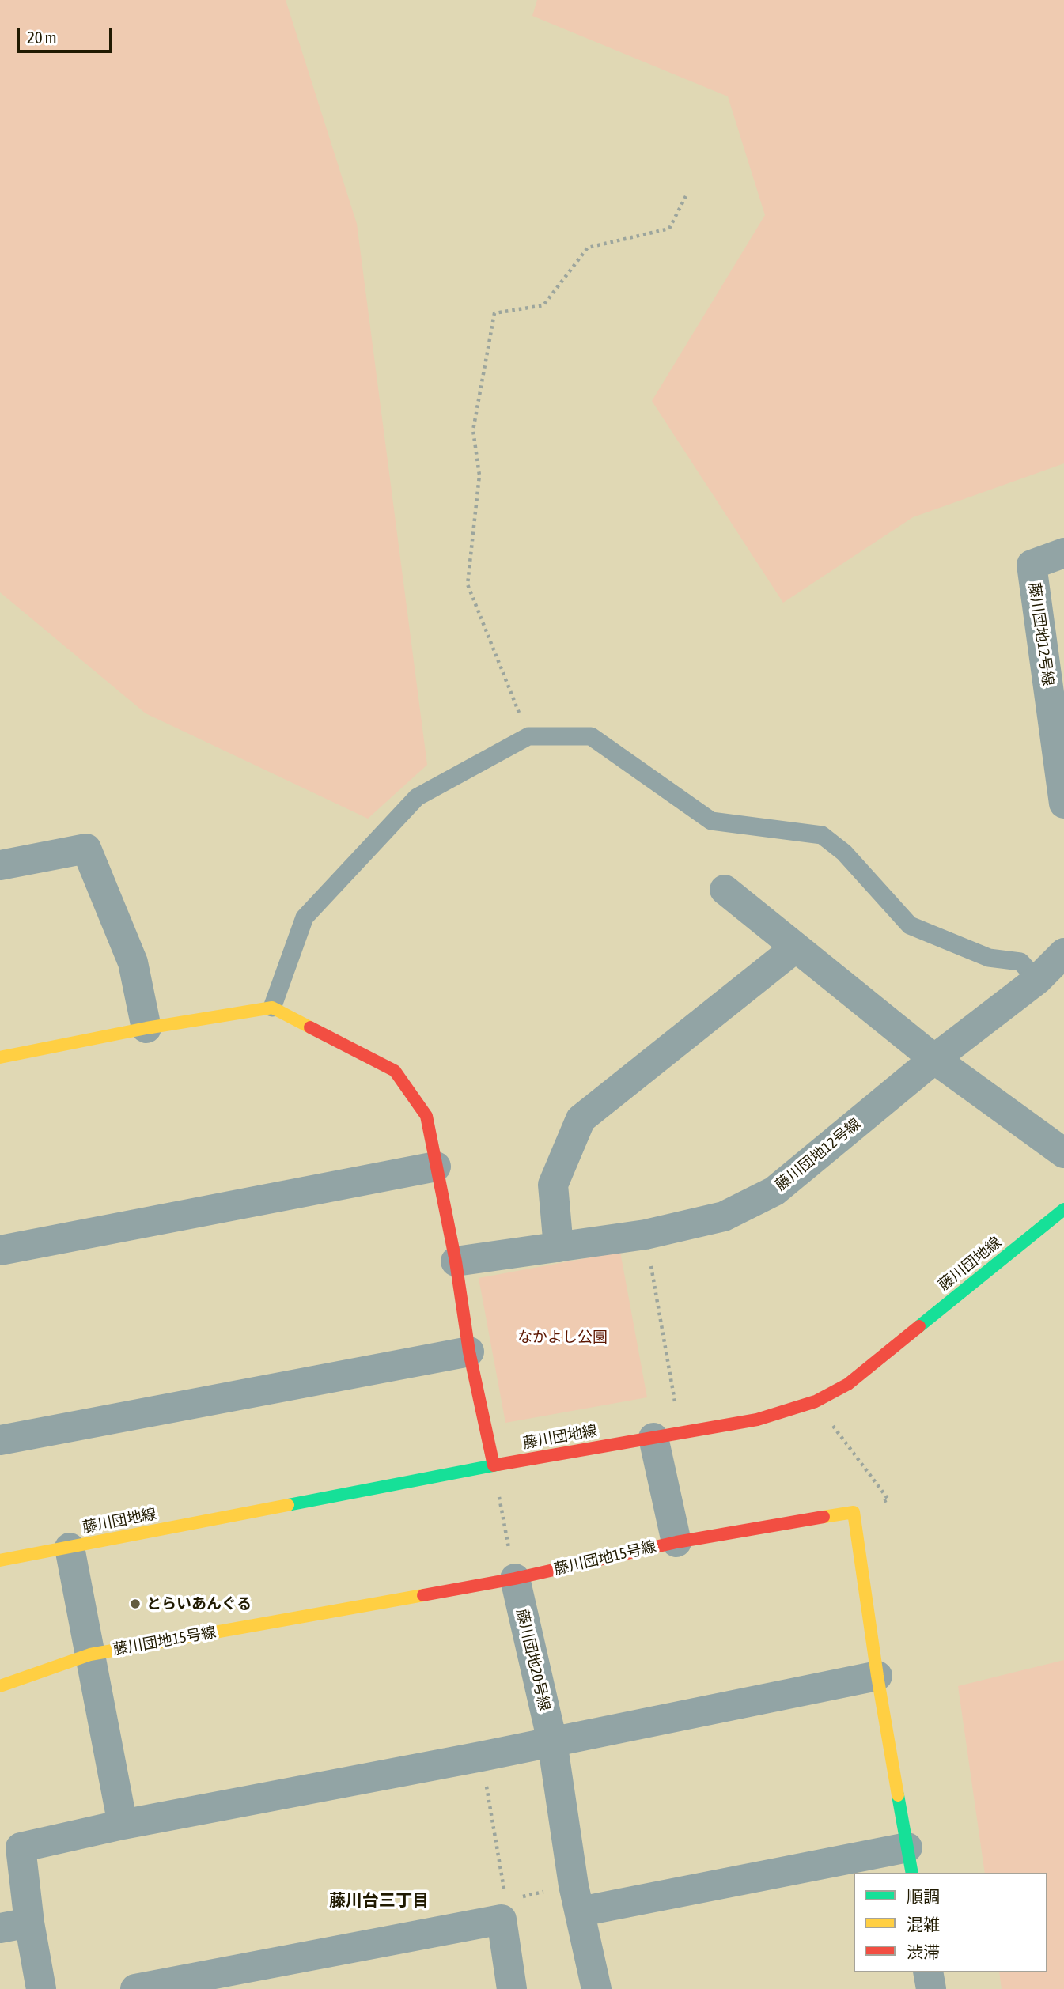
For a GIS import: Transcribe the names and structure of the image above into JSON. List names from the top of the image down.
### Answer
{
  "streets": {
    "street": [
      "藤川団地12号線",
      "藤川団地線",
      "藤川団地15号線",
      "藤川団地20号線"
    ]
  },
  "crossings": [
    ["藤川団地15号線", "藤川団地20号線"]
  ],
  "districts": ["藤川台三丁目"],
  "parks": ["なかよし公園"],
  "places": ["とらいあんぐる"],
  "legend": ["順調", "混雑", "渋滞"],
  "scale_bar": "20 m"
}
